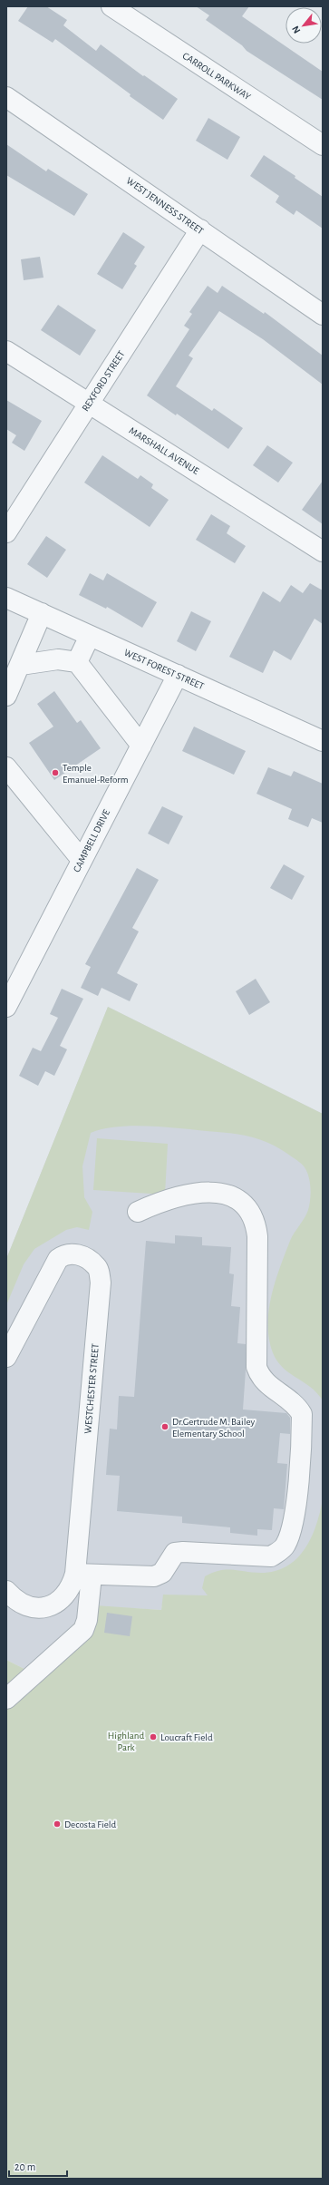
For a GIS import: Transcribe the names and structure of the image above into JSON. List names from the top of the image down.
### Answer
{
  "streets": {
    "street": [
      "CARROLL PARKWAY",
      "WEST JENNESS STREET",
      "REXFORD STREET",
      "MARSHALL AVENUE",
      "WEST FOREST STREET",
      "CAMPBELL DRIVE",
      "WESTCHESTER STREET"
    ]
  },
  "crossings": [
    ["WEST JENNESS STREET", "REXFORD STREET"],
    ["REXFORD STREET", "MARSHALL AVENUE"],
    ["WEST FOREST STREET", "CAMPBELL DRIVE"]
  ],
  "parks": ["Highland Park"],
  "places": [
    "Temple Emanuel-Reform",
    "Dr.Gertrude M. Bailey Elementary School",
    "Loucraft Field",
    "Decosta Field"
  ],
  "scale_bar": "20 m",
  "north": "bottom left"
}
